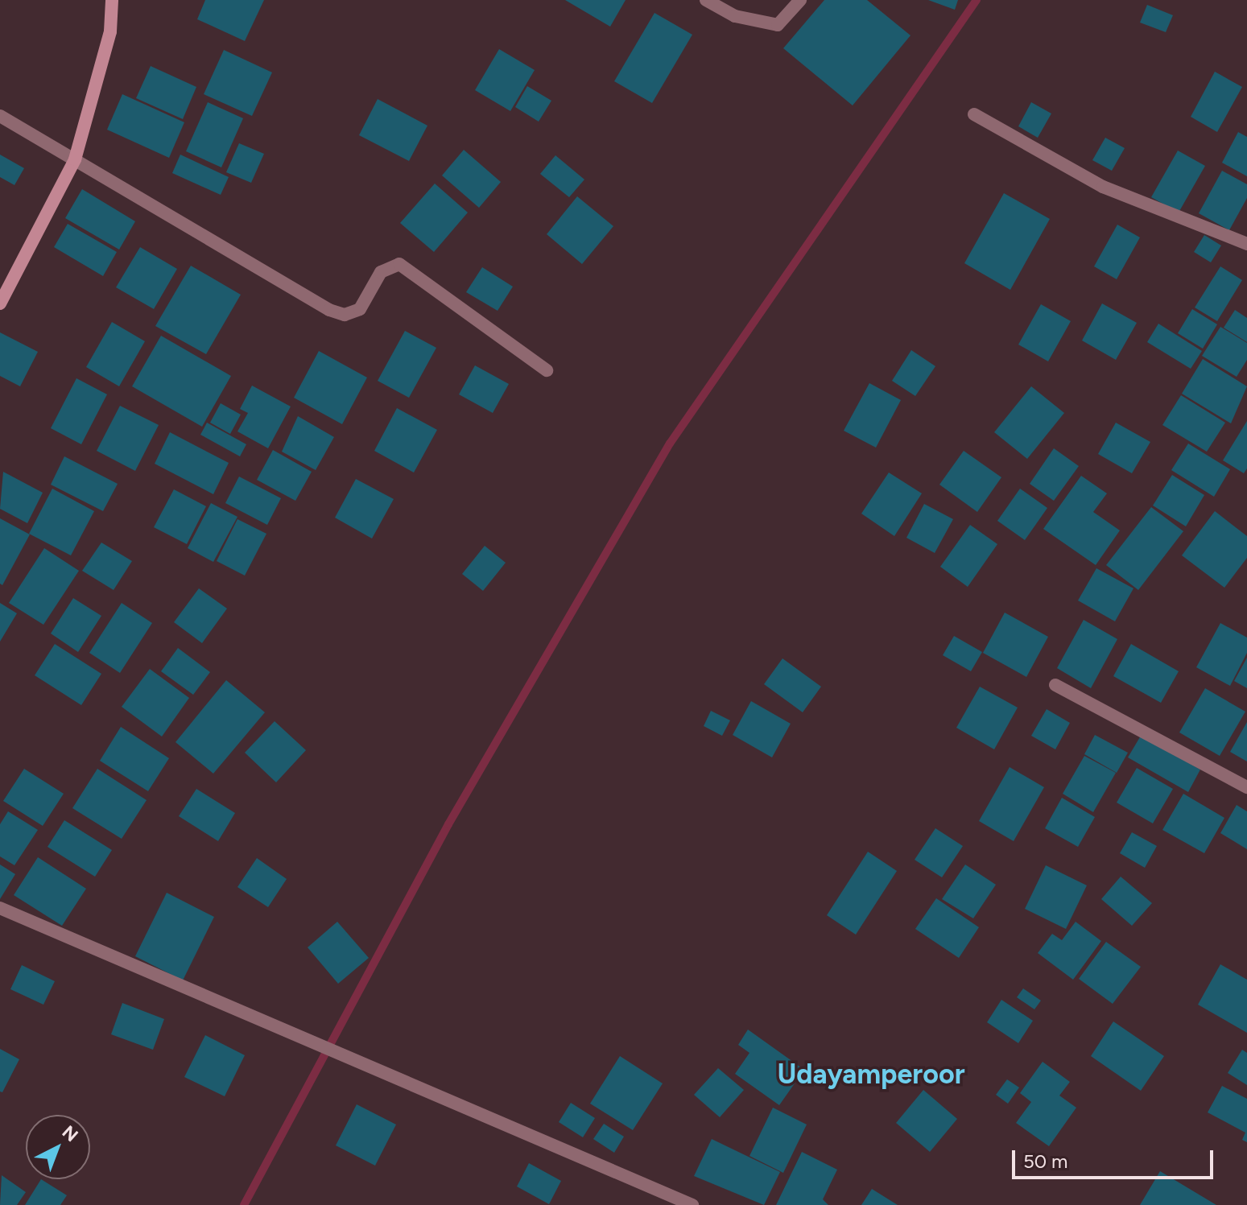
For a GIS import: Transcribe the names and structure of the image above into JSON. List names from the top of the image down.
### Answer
{
  "districts": ["Udayamperoor"],
  "scale_bar": "50 m",
  "north": "top right"
}
